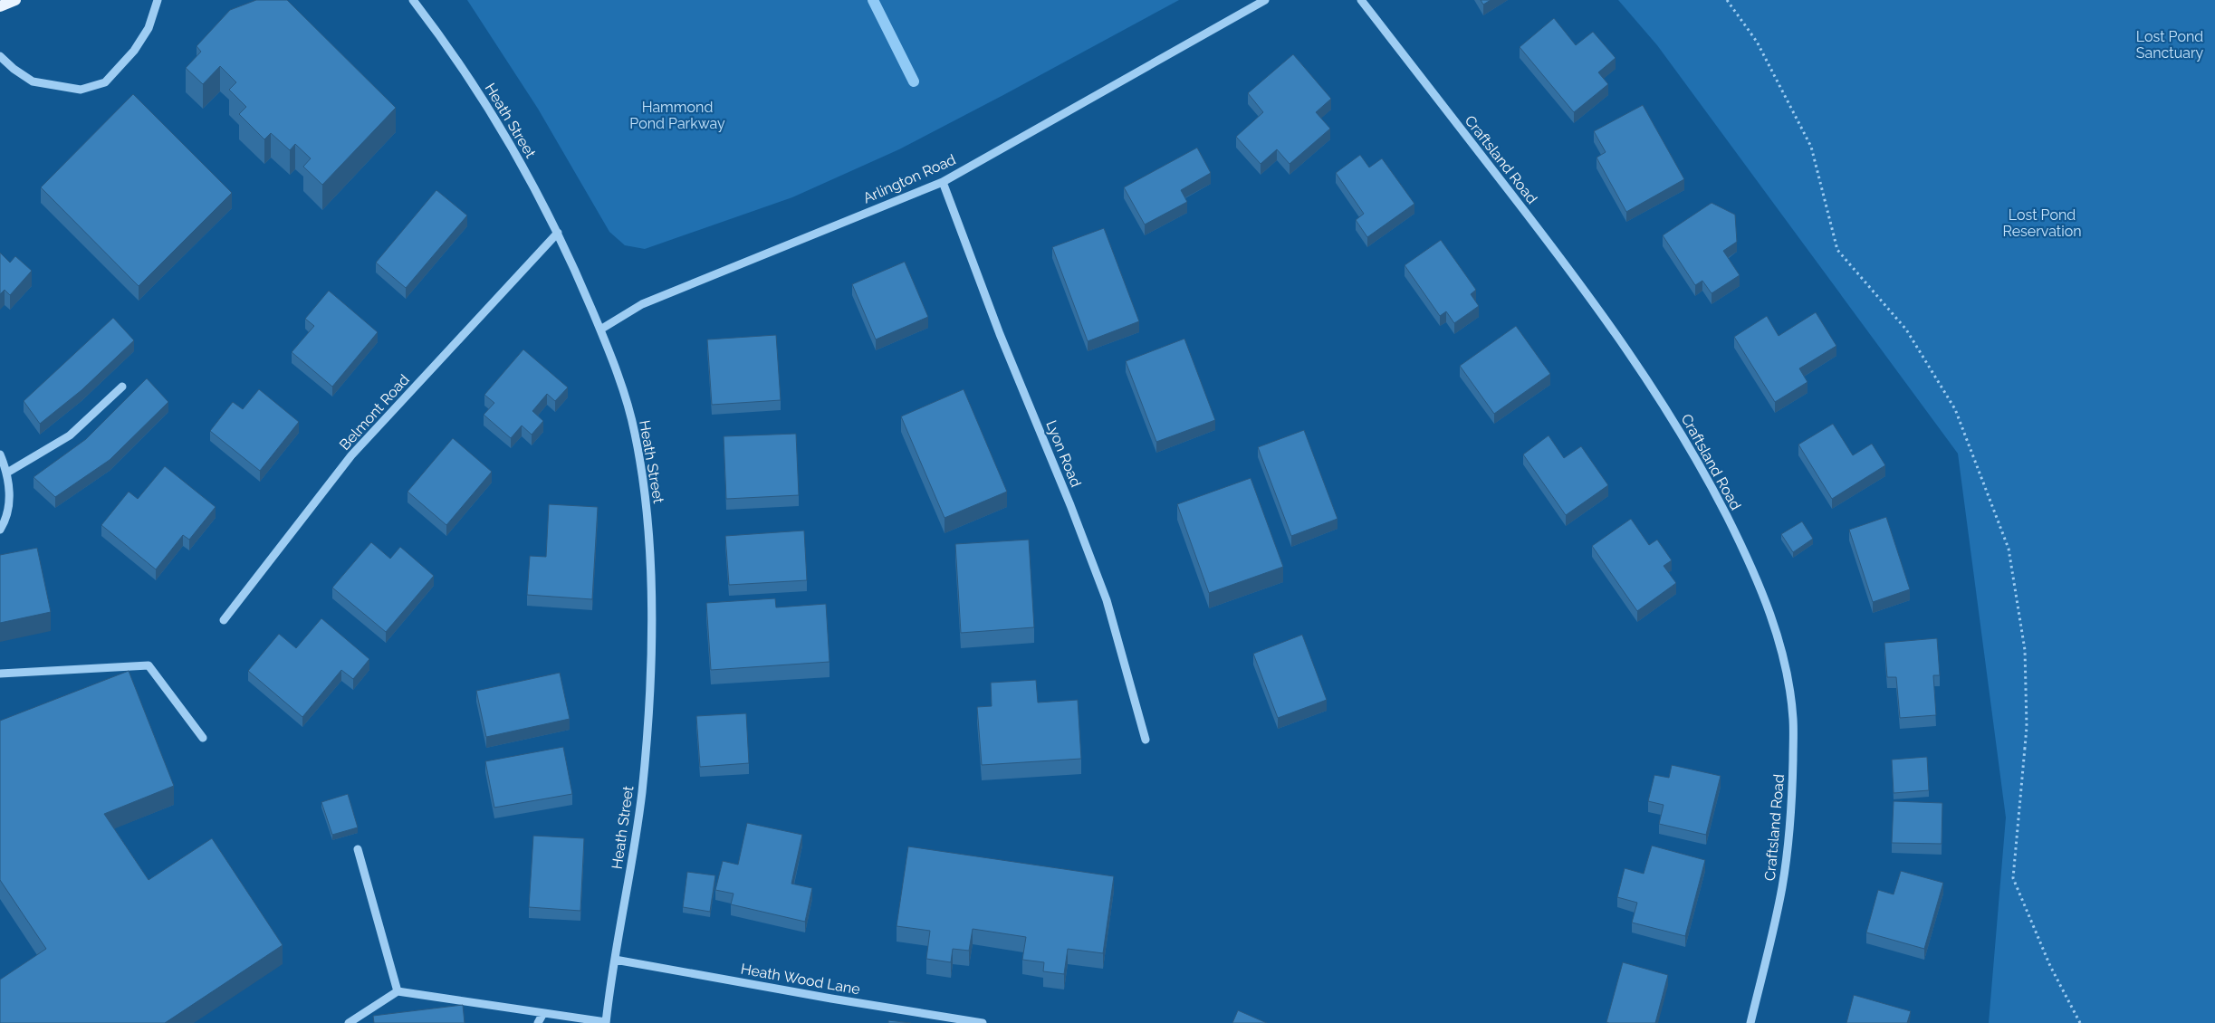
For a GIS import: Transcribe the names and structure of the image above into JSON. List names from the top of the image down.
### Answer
{
  "streets": {
    "street": [
      "Heath Street",
      "Craftsland Road",
      "Arlington Road",
      "Belmont Road",
      "Lyon Road",
      "Heath Wood Lane"
    ]
  },
  "crossings": [
    ["Heath Street", "Arlington Road"],
    ["Heath Street", "Belmont Road"],
    ["Heath Street", "Heath Wood Lane"],
    ["Arlington Road", "Lyon Road"]
  ],
  "parks": ["Lost Pond Sanctuary", "Hammond Pond Parkway", "Lost Pond Reservation"]
}
